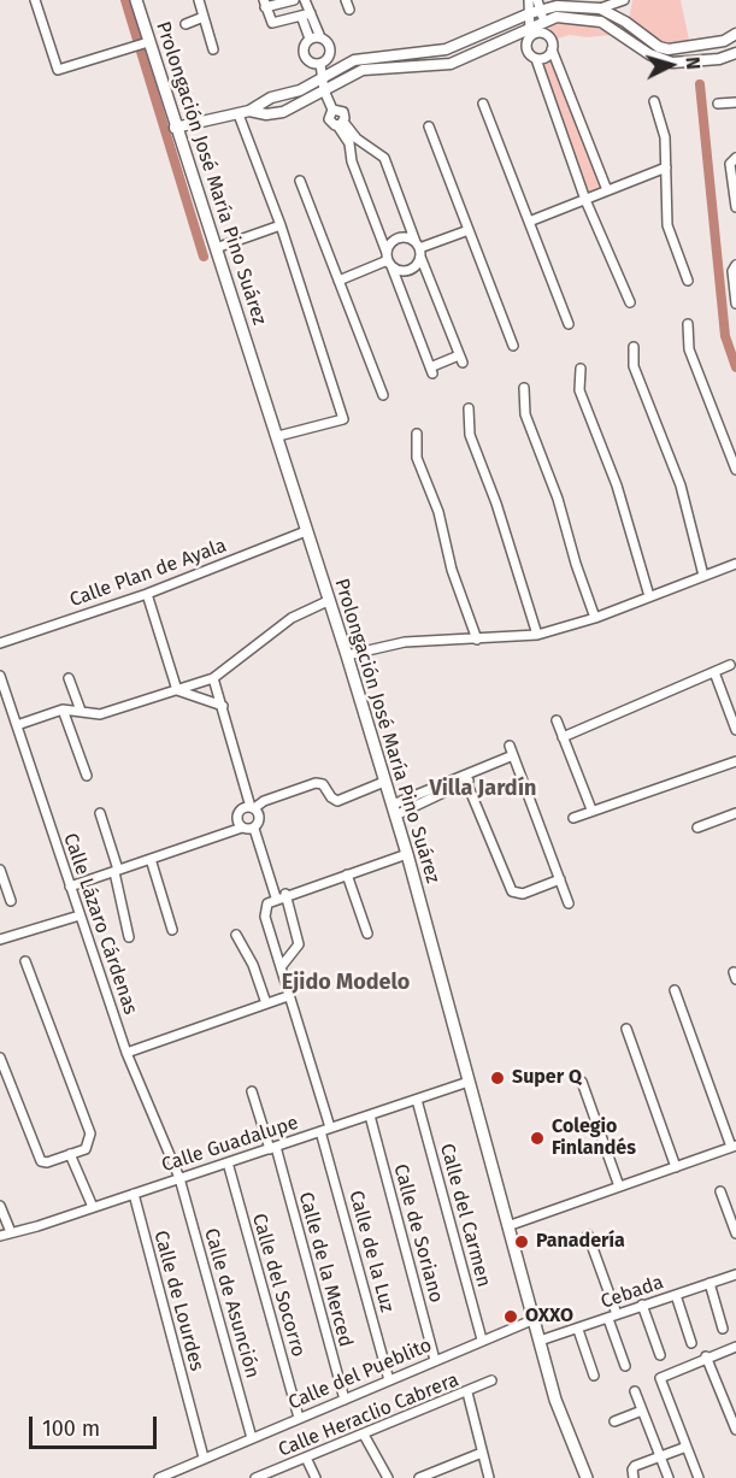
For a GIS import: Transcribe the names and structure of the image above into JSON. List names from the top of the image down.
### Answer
{
  "streets": {
    "main road": ["Prolongación José María Pino Suárez"],
    "street": [
      "Calle Plan de Ayala",
      "Calle Lázaro Cárdenas",
      "Calle Guadalupe",
      "Calle del Carmen",
      "Calle de Soriano",
      "Calle de la Luz",
      "Calle de la Merced",
      "Calle del Socorro",
      "Cebada",
      "Calle de Lourdes",
      "Calle de Asunción",
      "Calle del Pueblito",
      "Calle Heraclio Cabrera"
    ]
  },
  "crossings": [
    ["Prolongación José María Pino Suárez", "Calle Plan de Ayala"],
    ["Prolongación José María Pino Suárez", "Calle Guadalupe"],
    ["Prolongación José María Pino Suárez", "Cebada"],
    ["Prolongación José María Pino Suárez", "Calle del Pueblito"],
    ["Calle Lázaro Cárdenas", "Calle Guadalupe"],
    ["Calle Lázaro Cárdenas", "Calle de Asunción"],
    ["Calle Guadalupe", "Calle del Carmen"],
    ["Calle Guadalupe", "Calle de Soriano"],
    ["Calle Guadalupe", "Calle de la Luz"],
    ["Calle Guadalupe", "Calle de la Merced"],
    ["Calle Guadalupe", "Calle del Socorro"],
    ["Calle Guadalupe", "Calle de Lourdes"],
    ["Calle Guadalupe", "Calle de Asunción"],
    ["Calle del Carmen", "Calle del Pueblito"],
    ["Calle de Soriano", "Calle del Pueblito"],
    ["Calle de la Luz", "Calle del Pueblito"],
    ["Calle de la Merced", "Calle del Pueblito"],
    ["Calle del Socorro", "Calle del Pueblito"],
    ["Calle de Lourdes", "Calle del Pueblito"],
    ["Calle de Asunción", "Calle del Pueblito"]
  ],
  "districts": ["Villa Jardín", "Ejido Modelo"],
  "places": [
    "Super Q",
    "Colegio Finlandés",
    "Panadería",
    "OXXO"
  ],
  "scale_bar": "100 m",
  "north": "right"
}
